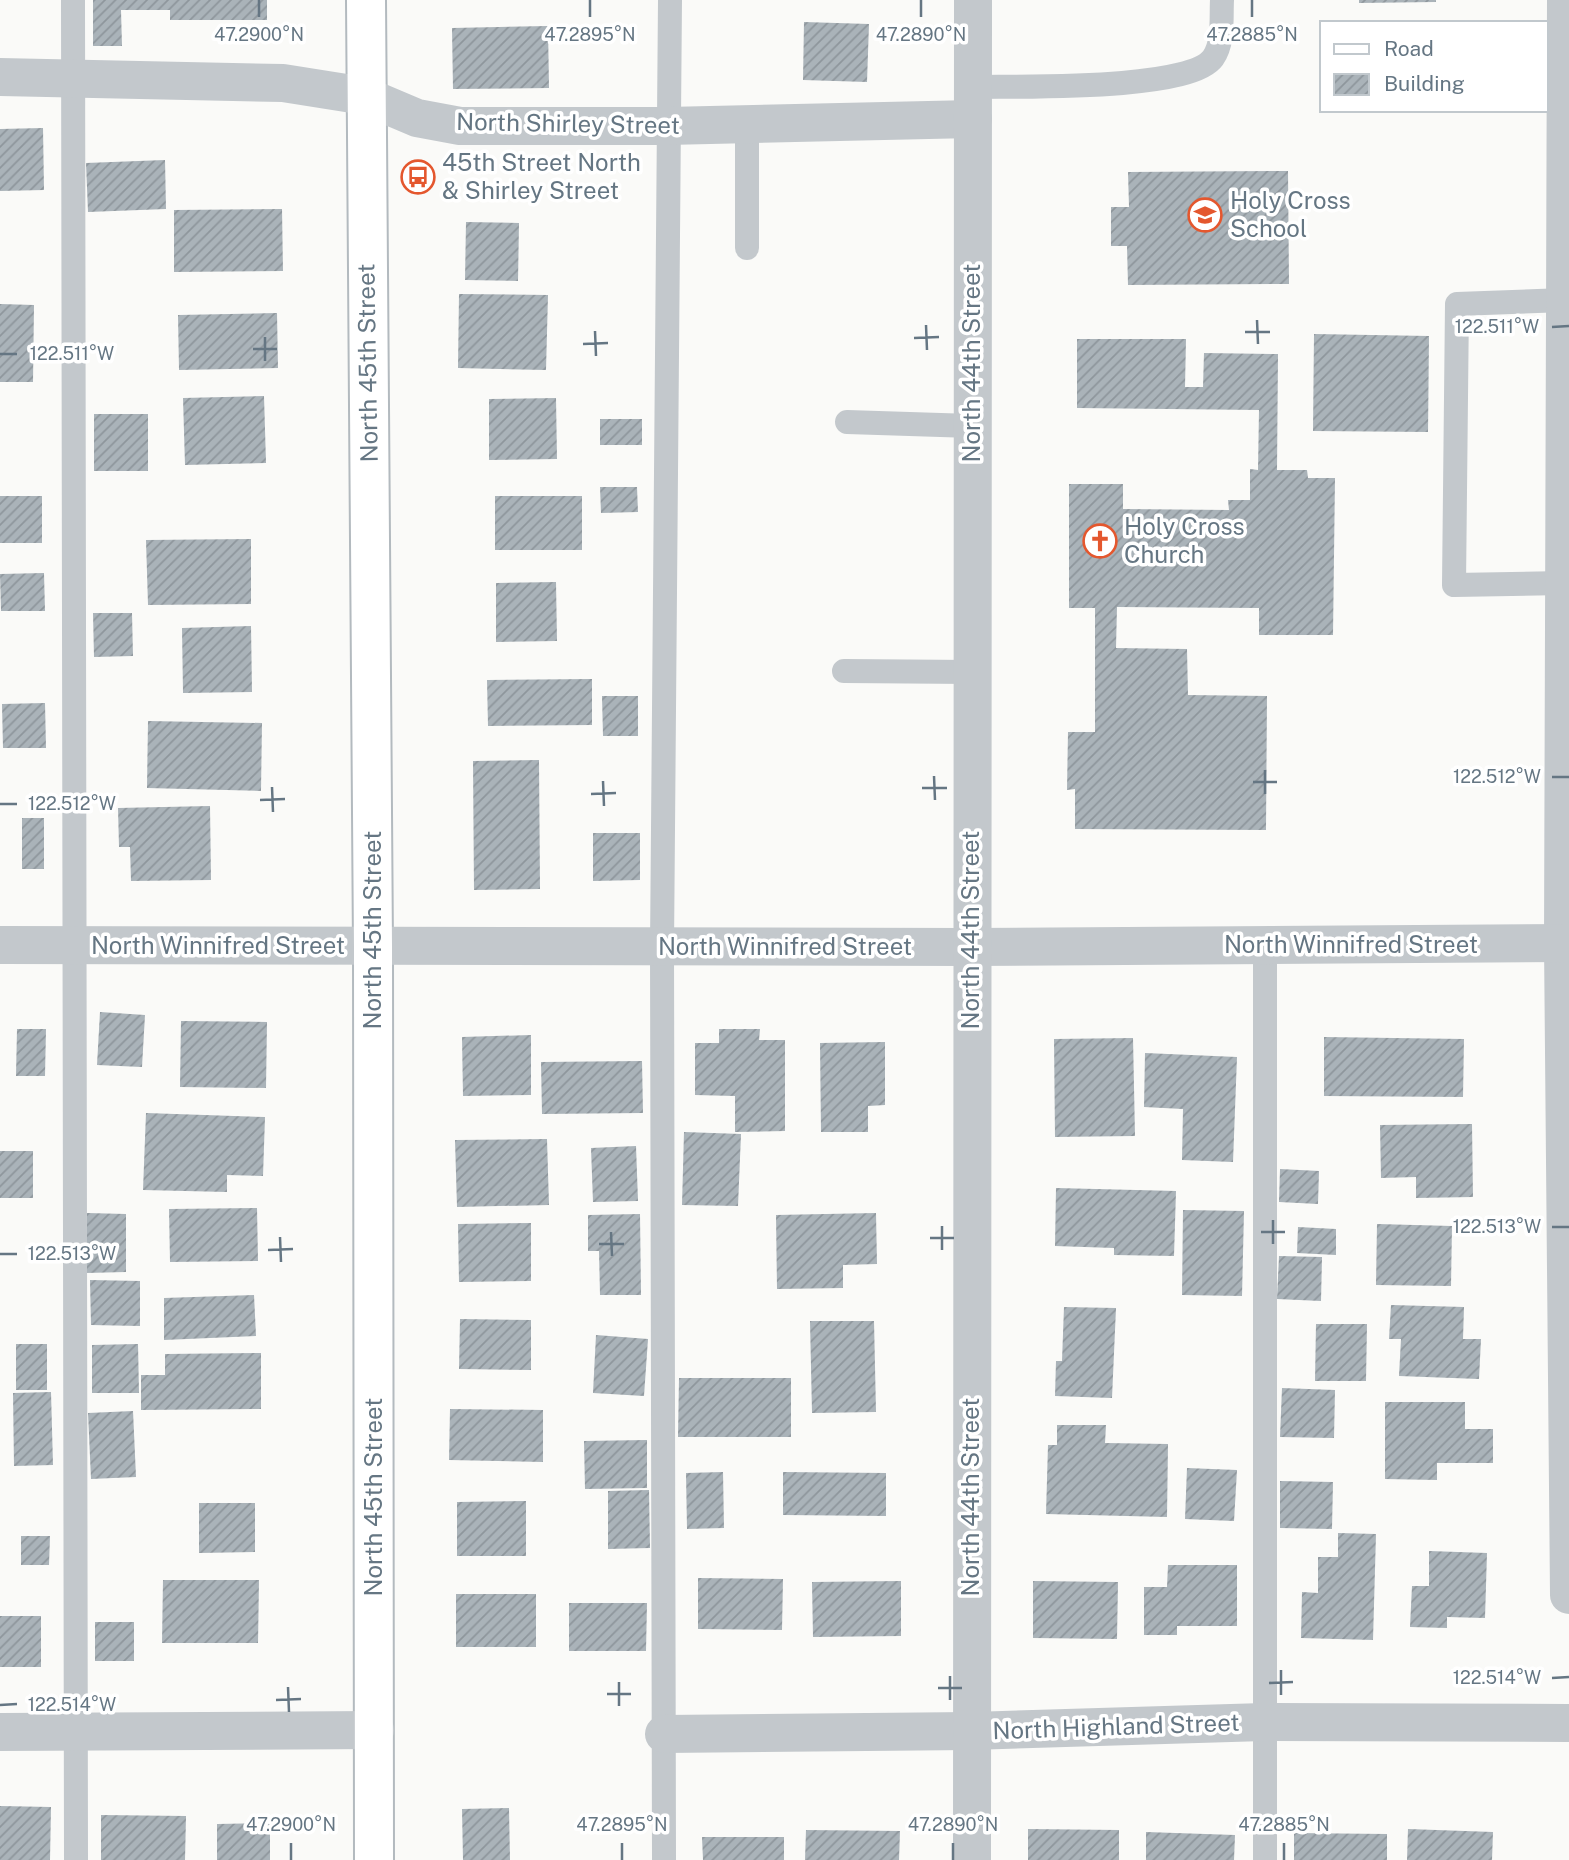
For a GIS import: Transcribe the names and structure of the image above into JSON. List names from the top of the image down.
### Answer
{
  "streets": {
    "street": [
      "North Shirley Street",
      "North 45th Street",
      "North 44th Street",
      "North Winnifred Street",
      "North Highland Street"
    ]
  },
  "crossings": [
    ["North Shirley Street", "North 45th Street"],
    ["North Shirley Street", "North 44th Street"],
    ["North 45th Street", "North Winnifred Street"],
    ["North 44th Street", "North Winnifred Street"],
    ["North 44th Street", "North Highland Street"]
  ],
  "places": {
    "bus stop": ["45th Street North & Shirley Street"],
    "school or university": ["Holy Cross School"],
    "church": ["Holy Cross Church"]
  },
  "legend": ["Road", "Building"],
  "coordinates": [
    "47.2900°N",
    "47.2895°N",
    "47.2890°N",
    "47.2885°N",
    "122.511°W",
    "122.512°W",
    "122.513°W",
    "122.514°W"
  ]
}
